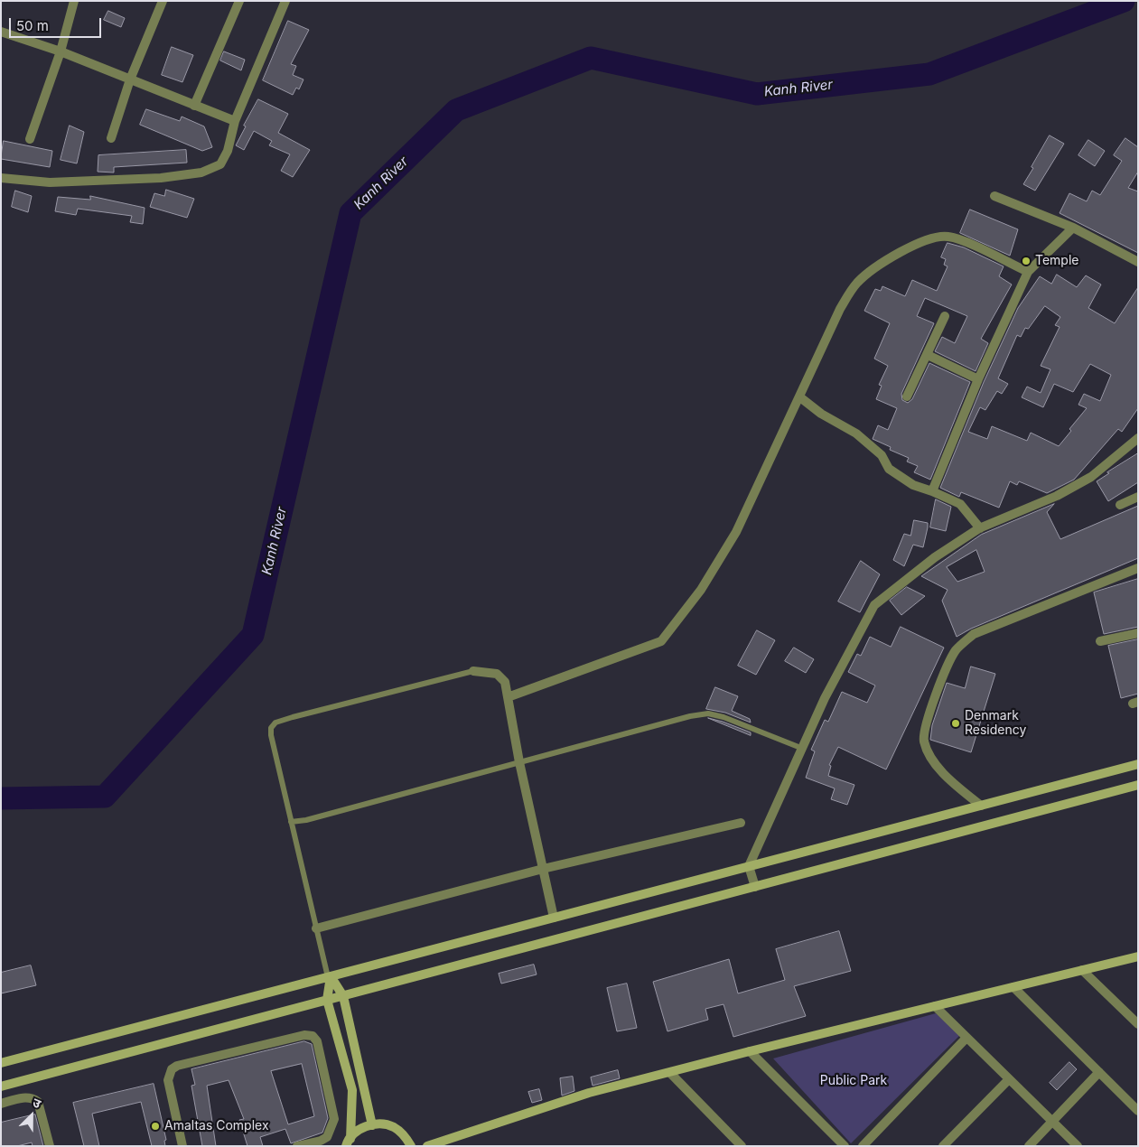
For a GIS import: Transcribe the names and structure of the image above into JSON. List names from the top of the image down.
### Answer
{
  "water": ["Kanh River"],
  "parks": ["Public Park"],
  "places": ["Temple", "Denmark Residency", "Amaltas Complex"],
  "scale_bar": "50 m",
  "north": "top right"
}
